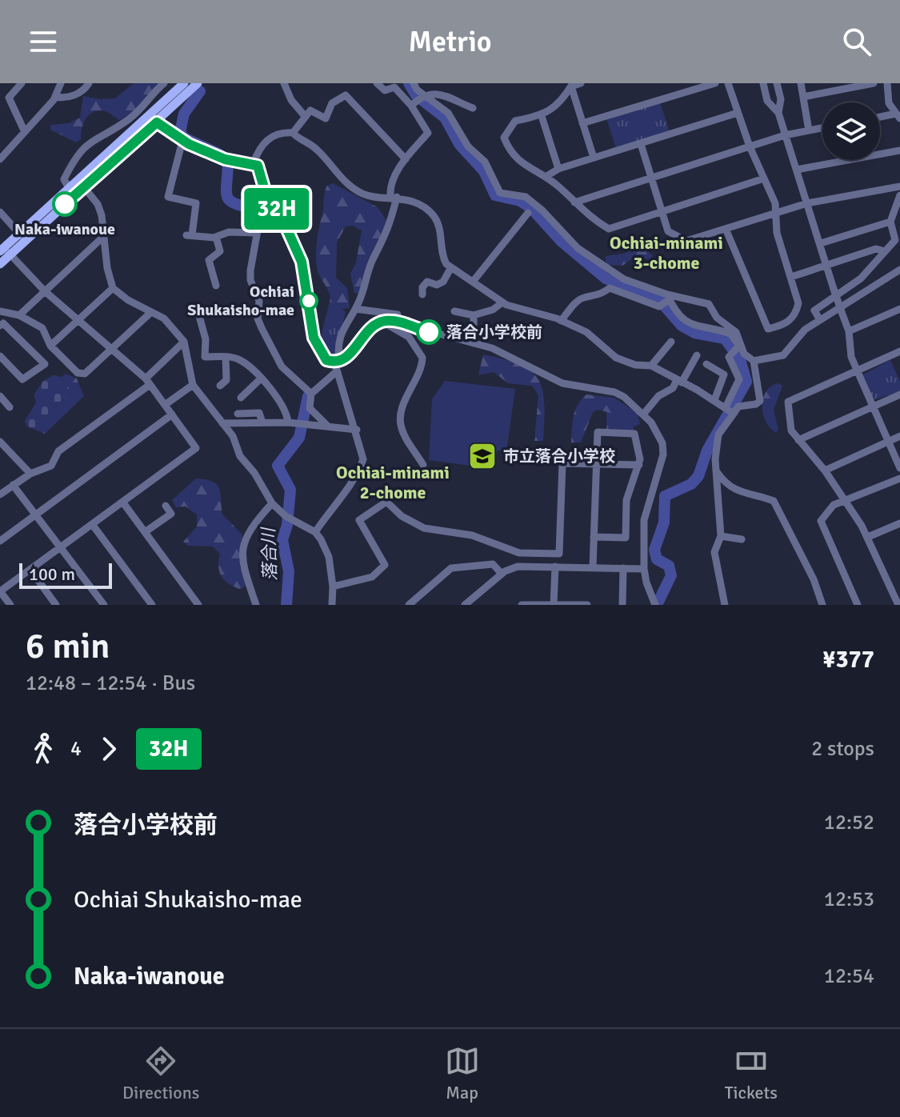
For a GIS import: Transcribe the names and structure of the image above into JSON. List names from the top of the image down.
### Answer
{
  "districts": ["Ochiai-minami 3-chome", "Ochiai-minami 2-chome"],
  "water": ["落合川"],
  "places": {
    "other": ["Naka-iwanoue", "Ochiai Shukaisho-mae", "落合小学校前"],
    "school or university": ["市立落合小学校"]
  },
  "lines": ["bus line 32H"],
  "scale_bar": "100 m",
  "page": {
    "header": "Metrio",
    "on_map": "32H",
    "scale": "100 m",
    "heading": ["6 min", "12:48 – 12:54 · Bus", "¥377"],
    "legs": ["4", "32H", "2 stops"],
    "list": [
      {
        "name": "落合小学校前",
        "value": "12:52"
      },
      {
        "name": "Ochiai Shukaisho-mae",
        "value": "12:53"
      },
      {
        "name": "Naka-iwanoue",
        "value": "12:54"
      }
    ],
    "tabs": ["Directions", "Map", "Tickets"]
  }
}
